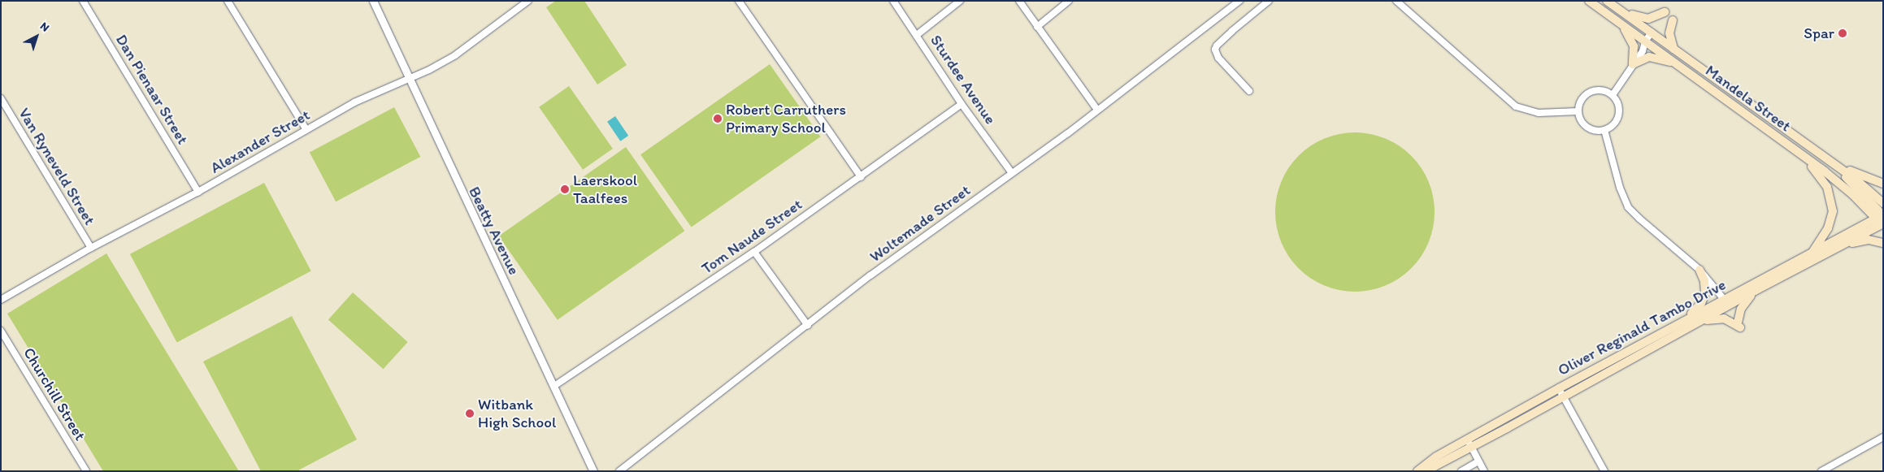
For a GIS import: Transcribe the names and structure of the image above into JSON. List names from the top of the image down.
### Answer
{
  "streets": {
    "main road": ["Mandela Street", "Oliver Reginald Tambo Drive"],
    "street": [
      "Sturdee Avenue",
      "Dan Pienaar Street",
      "Alexander Street",
      "Van Ryneveld Street",
      "Woltemade Street",
      "Beatty Avenue",
      "Tom Naude Street",
      "Churchill Street"
    ]
  },
  "crossings": [
    ["Sturdee Avenue", "Woltemade Street"],
    ["Sturdee Avenue", "Tom Naude Street"],
    ["Dan Pienaar Street", "Alexander Street"],
    ["Mandela Street", "Oliver Reginald Tambo Drive"],
    ["Alexander Street", "Van Ryneveld Street"],
    ["Alexander Street", "Beatty Avenue"],
    ["Beatty Avenue", "Tom Naude Street"]
  ],
  "places": [
    "Spar",
    "Robert Carruthers Primary School",
    "Laerskool Taalfees",
    "Witbank High School"
  ],
  "north": "top right"
}
